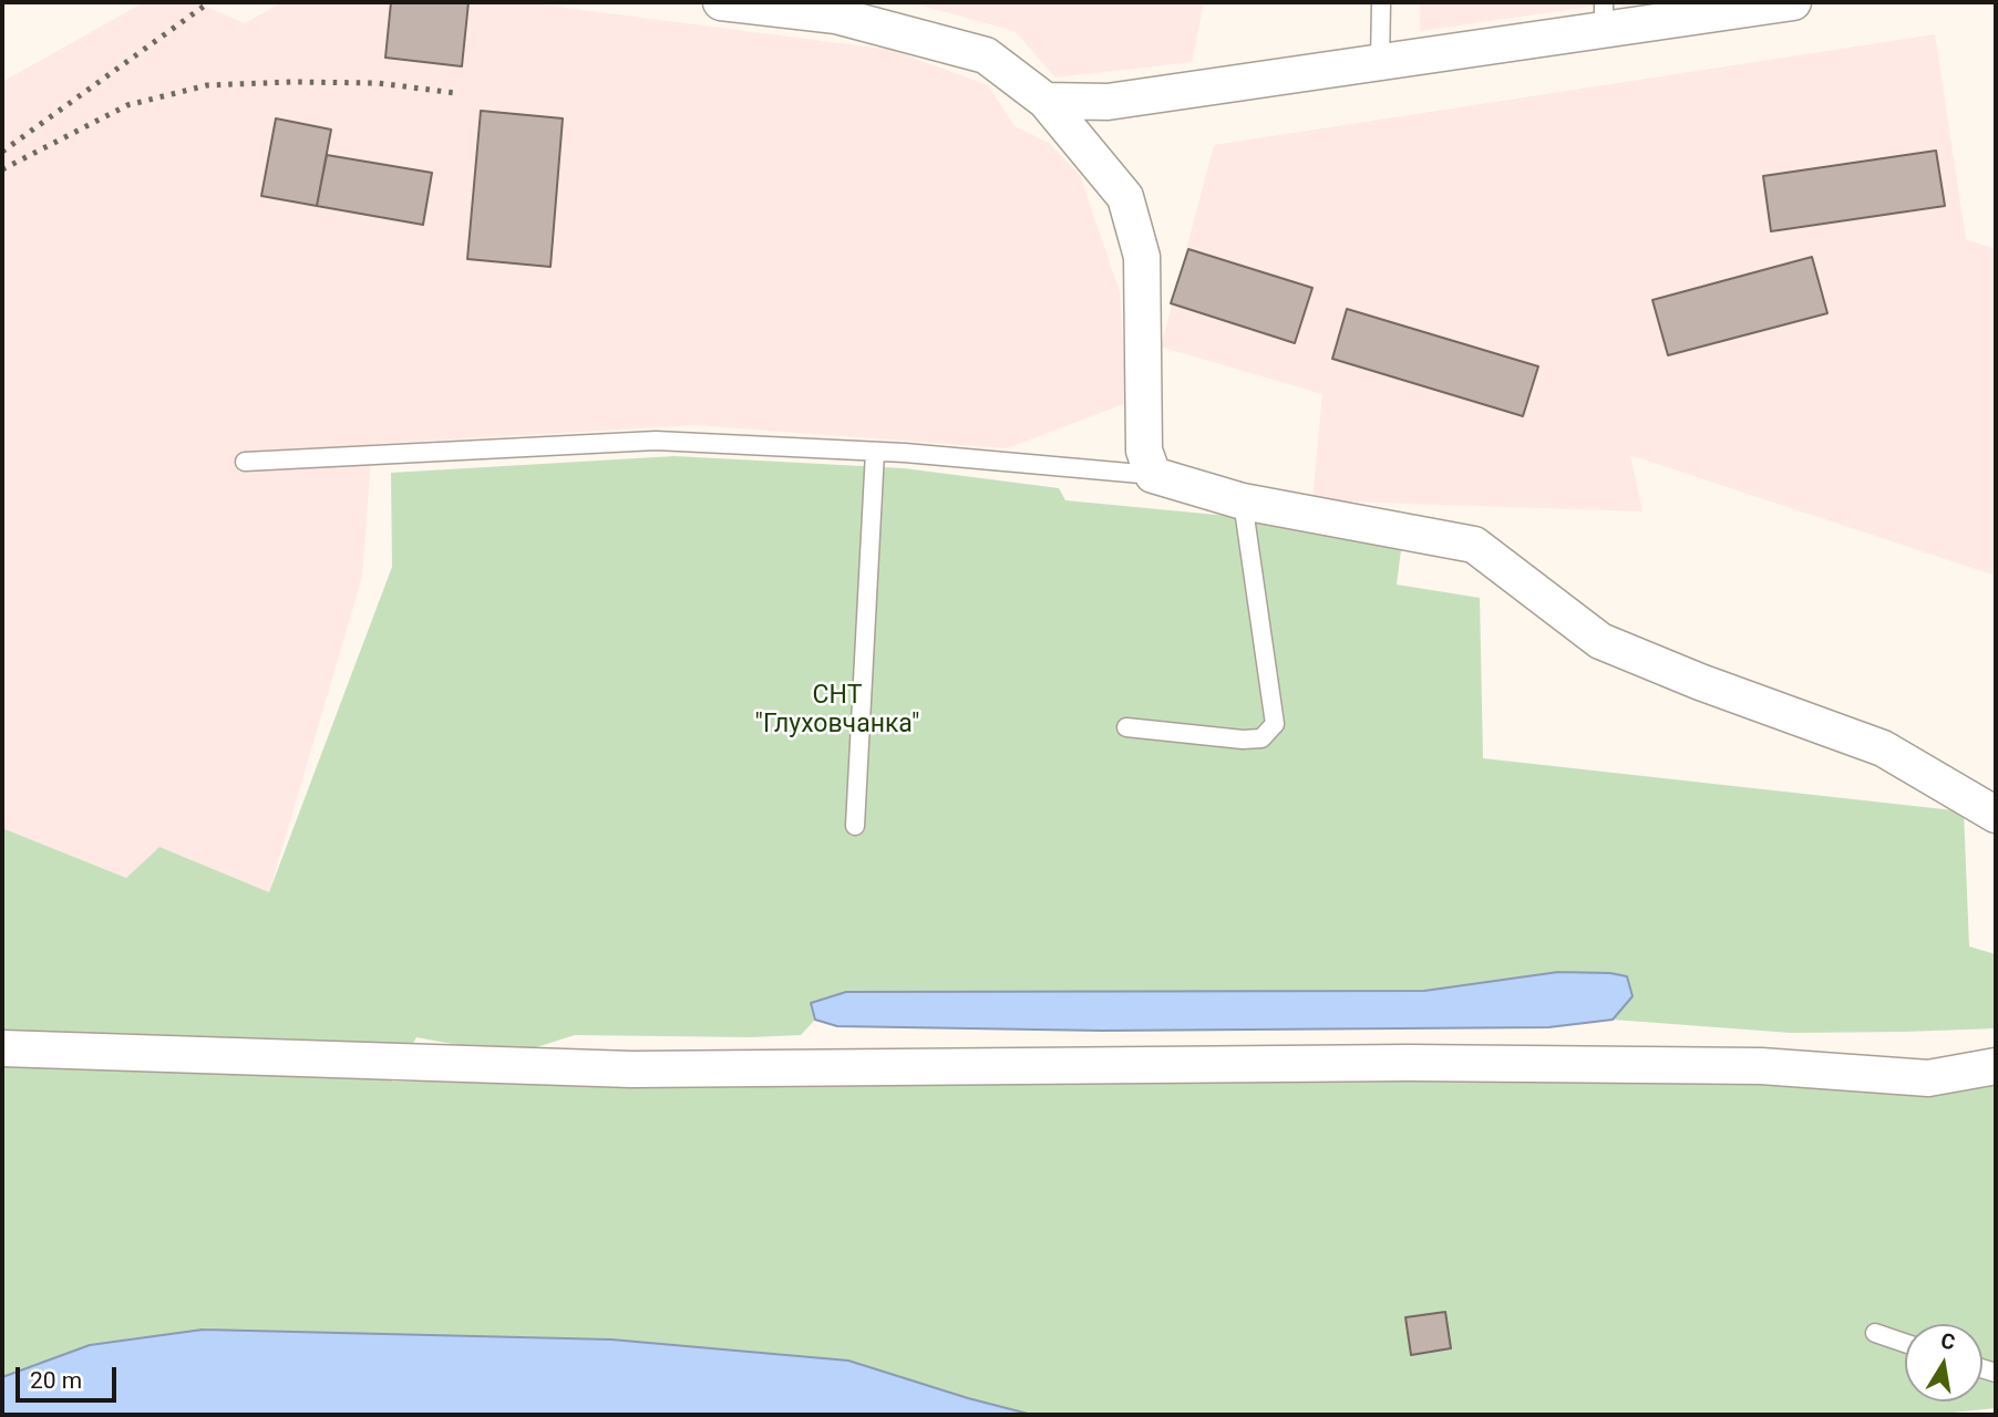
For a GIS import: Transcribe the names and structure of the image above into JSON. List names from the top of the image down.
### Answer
{
  "parks": ["СНТ \"Глуховчанка\""],
  "scale_bar": "20 m",
  "north": "top"
}
